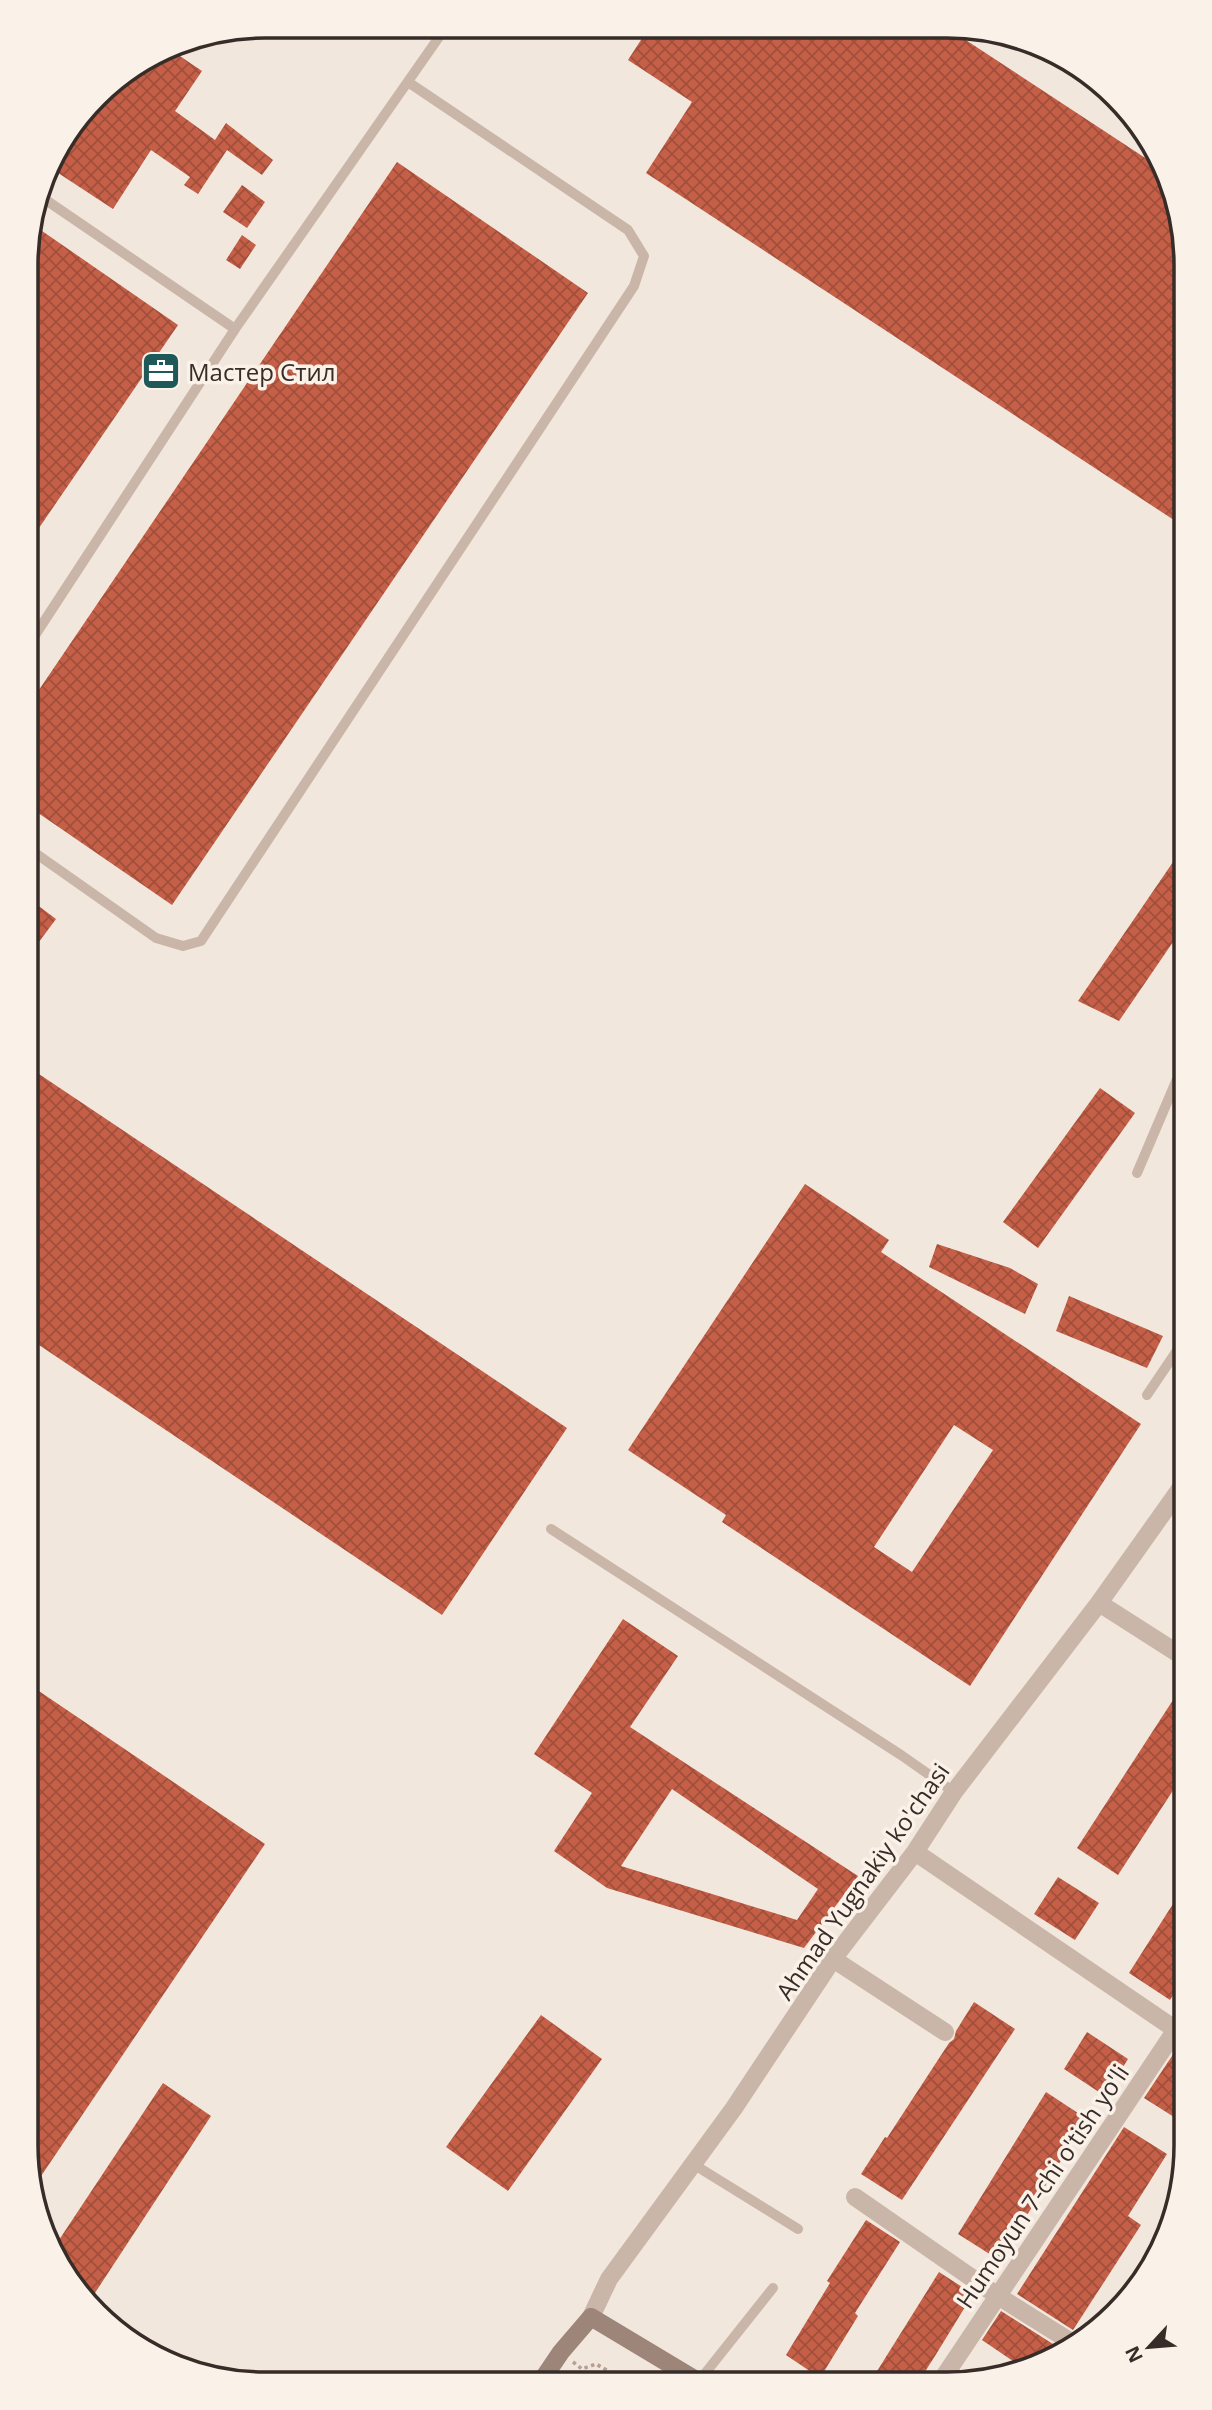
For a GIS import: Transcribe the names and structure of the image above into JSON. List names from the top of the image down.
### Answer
{
  "streets": {
    "street": ["Ahmad Yugnakiy ko'chasi", "Humoyun 7-chi o'tish yo'li"]
  },
  "places": {
    "office": ["Мастер Стил"]
  },
  "north": "bottom left"
}
